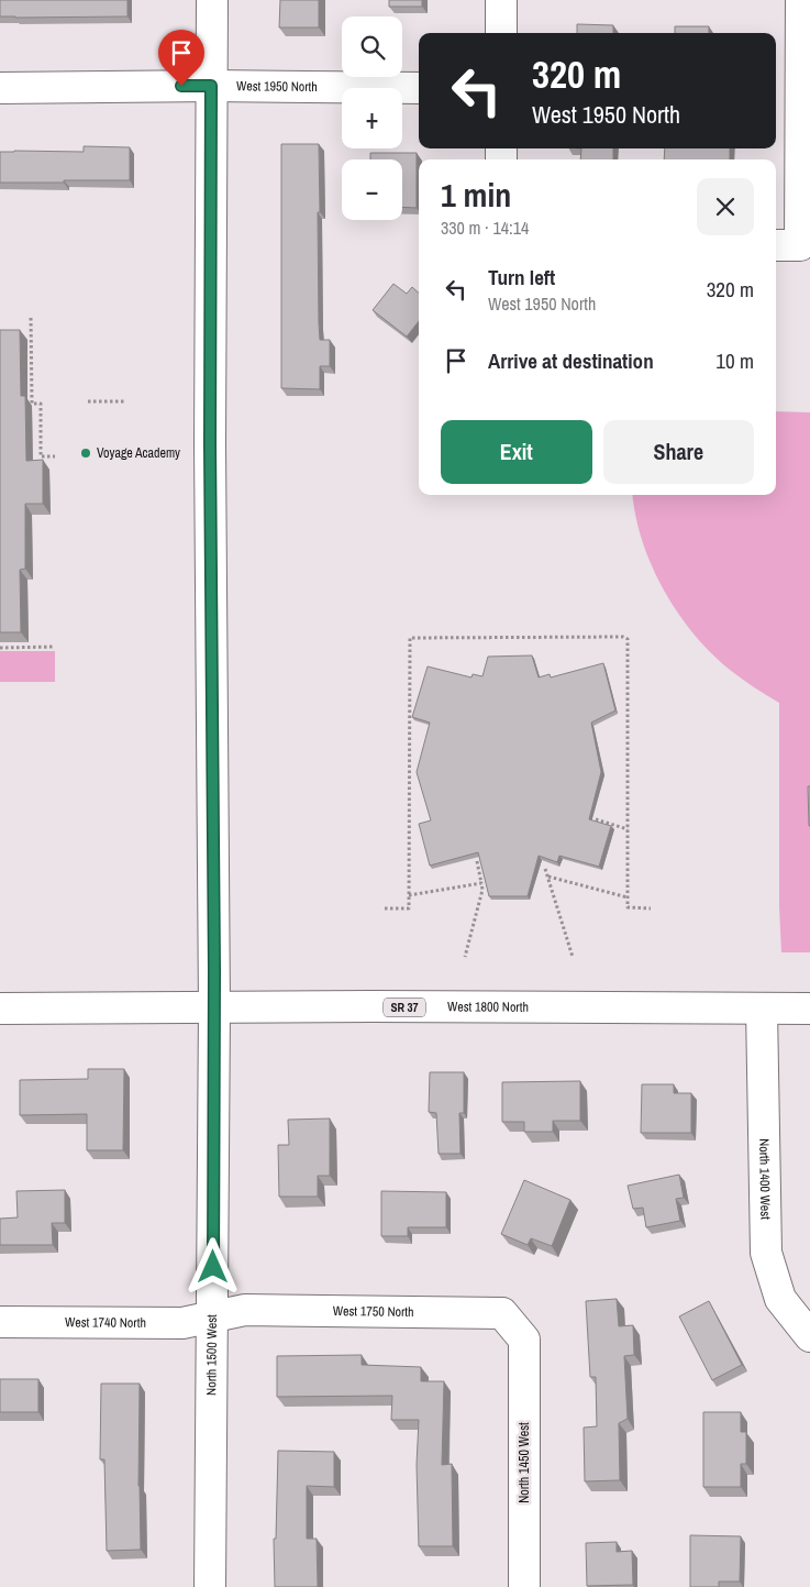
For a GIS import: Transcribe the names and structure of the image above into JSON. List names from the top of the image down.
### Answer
{
  "streets": {
    "street": [
      "West 1950 North",
      "SR 37",
      "West 1800 North",
      "North 1400 West",
      "West 1750 North",
      "West 1740 North",
      "North 1500 West",
      "North 1450 West"
    ]
  },
  "crossings": [
    ["West 1950 North", "North 1500 West"],
    ["West 1800 North", "North 1400 West"],
    ["West 1800 North", "North 1500 West"],
    ["West 1750 North", "West 1740 North"],
    ["West 1750 North", "North 1500 West"],
    ["West 1750 North", "North 1450 West"],
    ["West 1740 North", "North 1500 West"]
  ],
  "places": ["Voyage Academy"],
  "page": {
    "map_buttons": ["+", "−"],
    "turn": ["320 m", "West 1950 North"],
    "heading": ["1 min", "330 m · 14:14"],
    "list": [
      {
        "name": "Turn left",
        "note": "West 1950 North",
        "value": "320 m"
      },
      {
        "name": "Arrive at destination",
        "value": "10 m"
      }
    ],
    "buttons": ["Exit", "Share"]
  }
}
